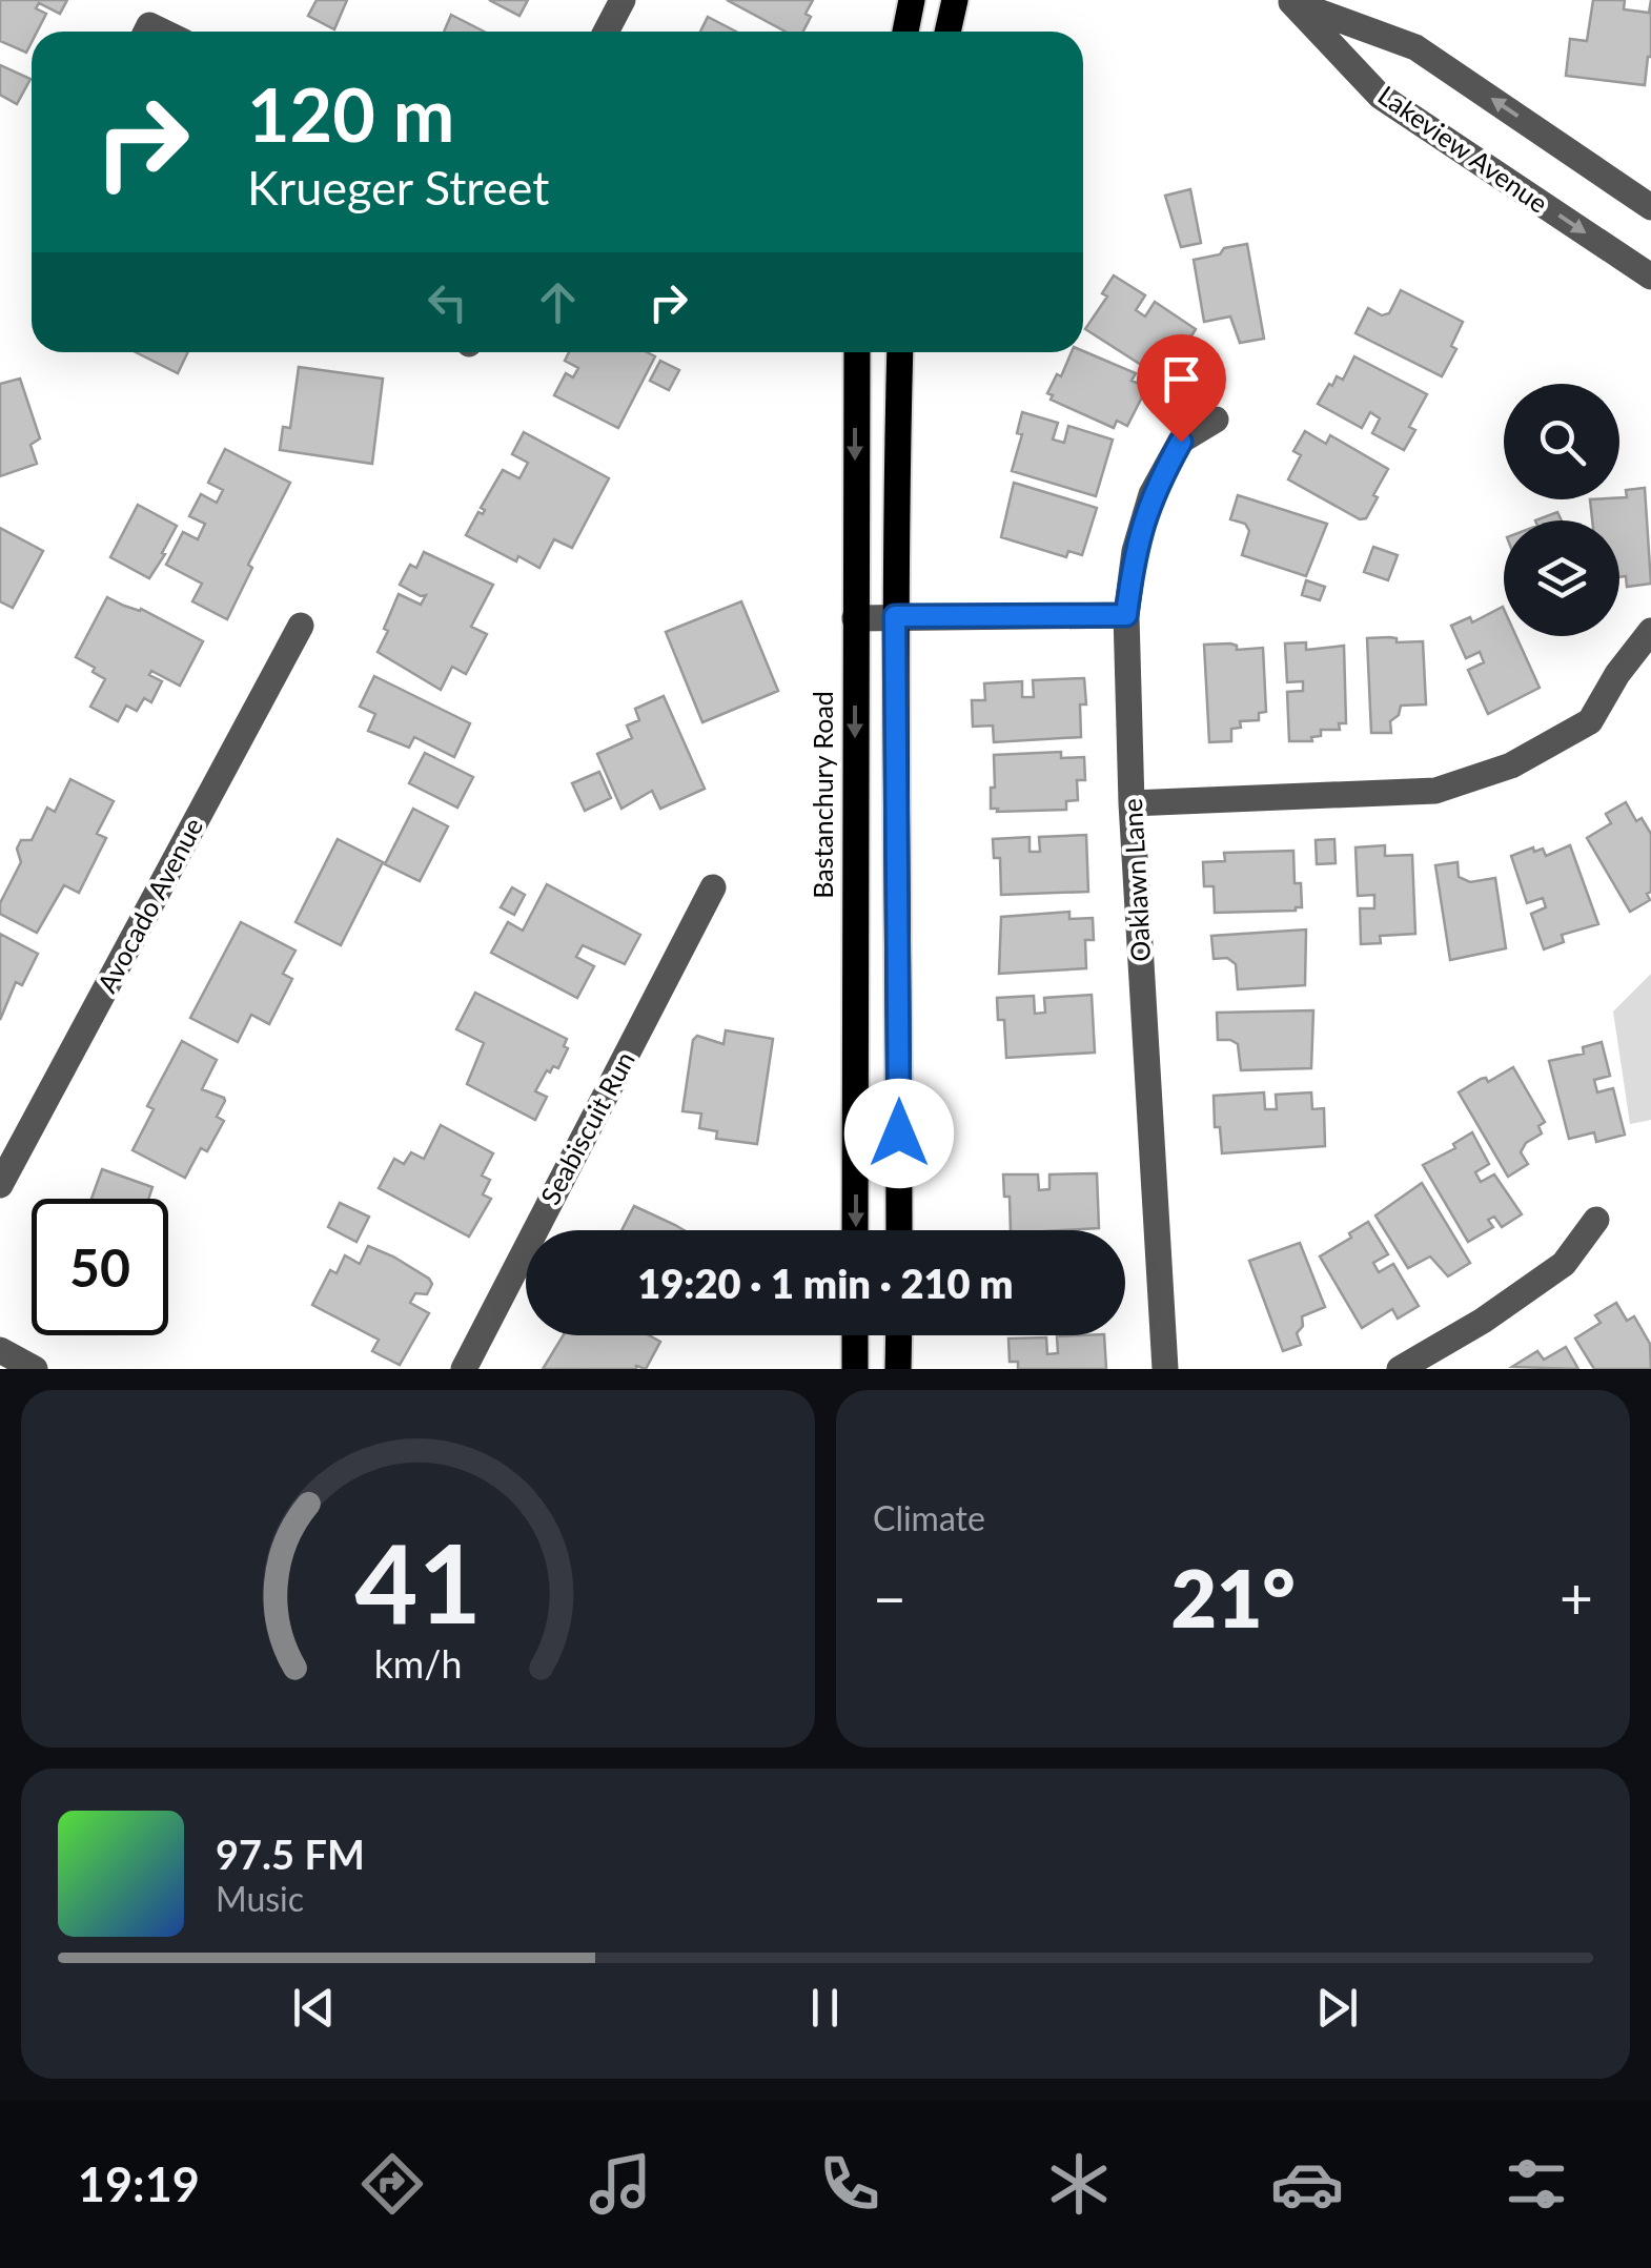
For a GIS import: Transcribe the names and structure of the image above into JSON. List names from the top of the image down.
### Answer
{
  "streets": {
    "main road": ["Bastanchury Road"],
    "street": [
      "Lakeview Avenue",
      "Oaklawn Lane",
      "Avocado Avenue",
      "Seabiscuit Run"
    ]
  },
  "page": {
    "turn": ["120 m", "Krueger Street"],
    "limit": "50",
    "trip": "19:20 · 1 min · 210 m",
    "tile": "Climate",
    "heat": ["−", "21°", "+"],
    "song": ["97.5 FM", "Music"],
    "tabs": "19:19",
    "gauge": ["41", "km/h"]
  }
}
